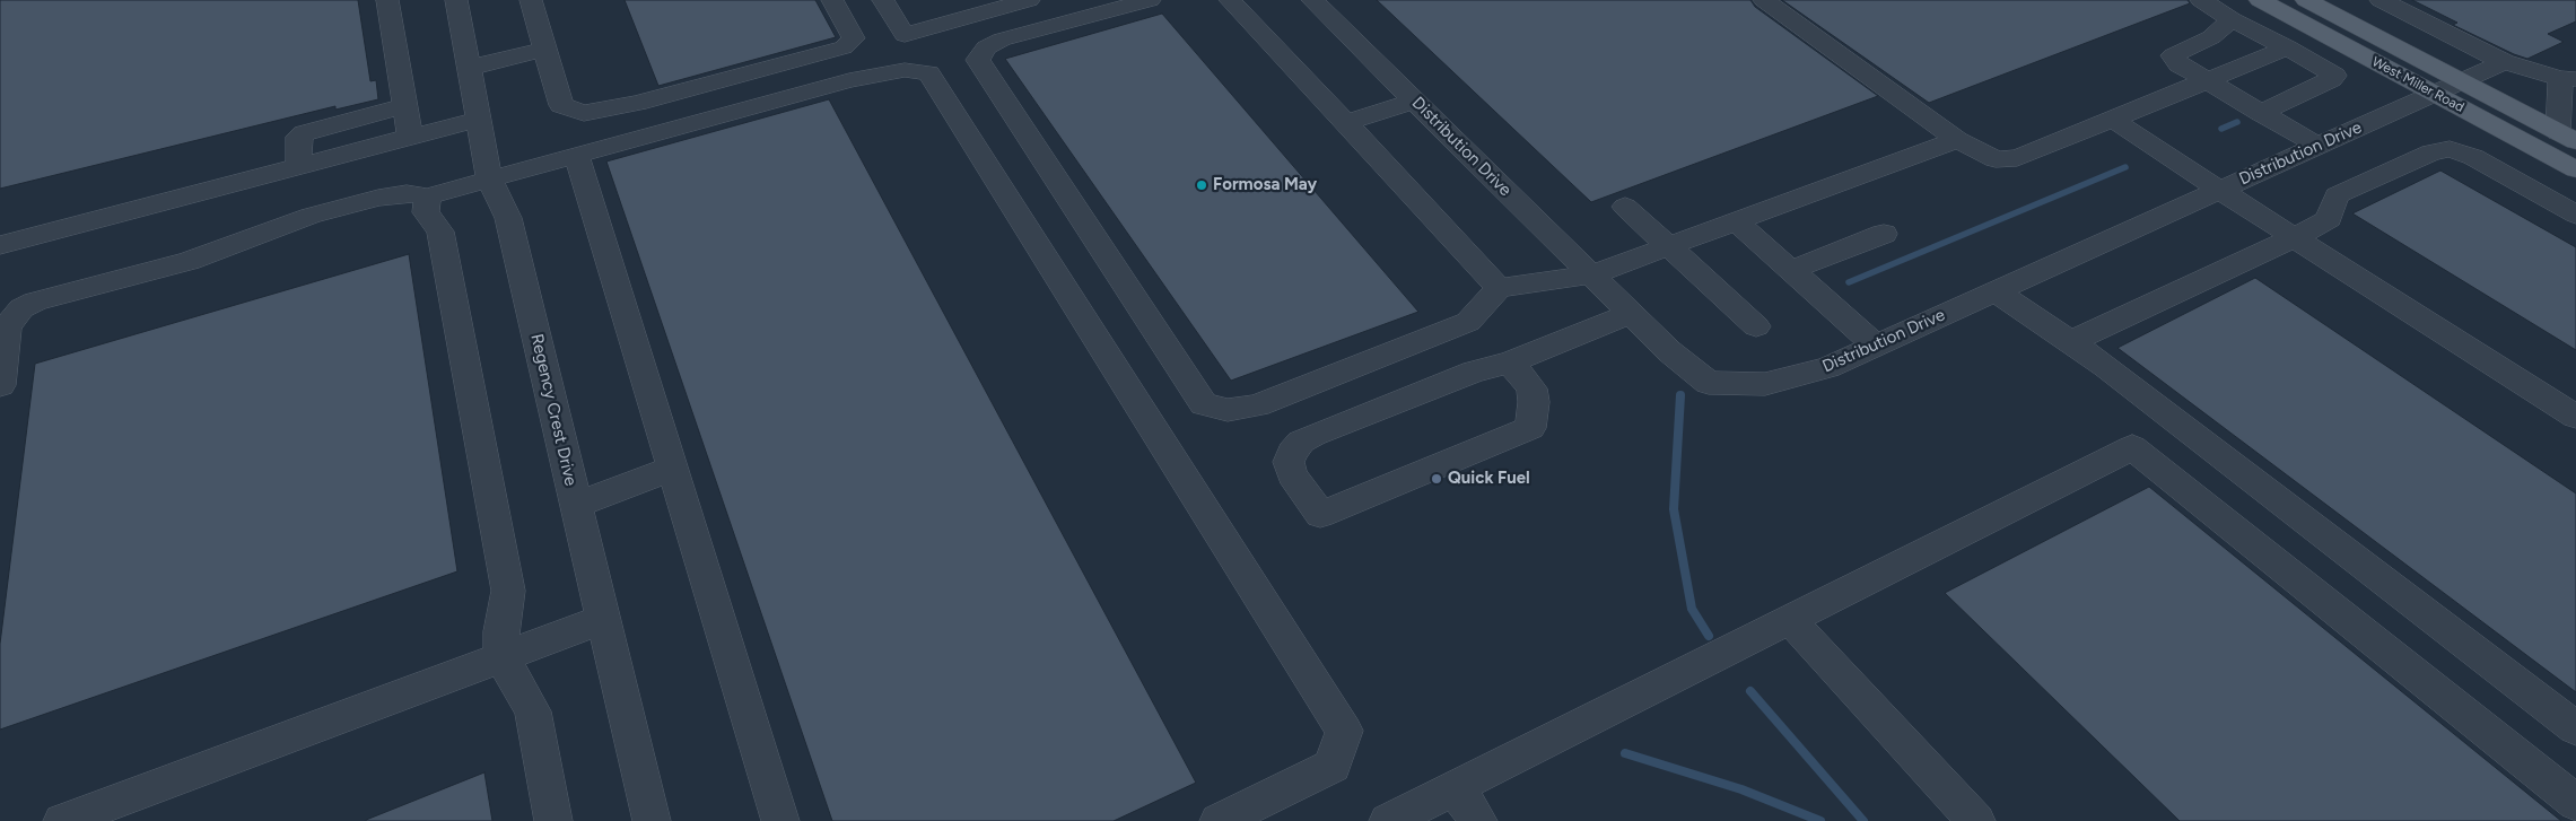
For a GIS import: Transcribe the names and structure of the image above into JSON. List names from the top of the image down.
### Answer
{
  "streets": {
    "main road": ["West Miller Road"],
    "street": ["Distribution Drive", "Regency Crest Drive"]
  },
  "crossings": [
    ["West Miller Road", "Distribution Drive"]
  ],
  "places": ["Formosa May", "Quick Fuel"]
}
